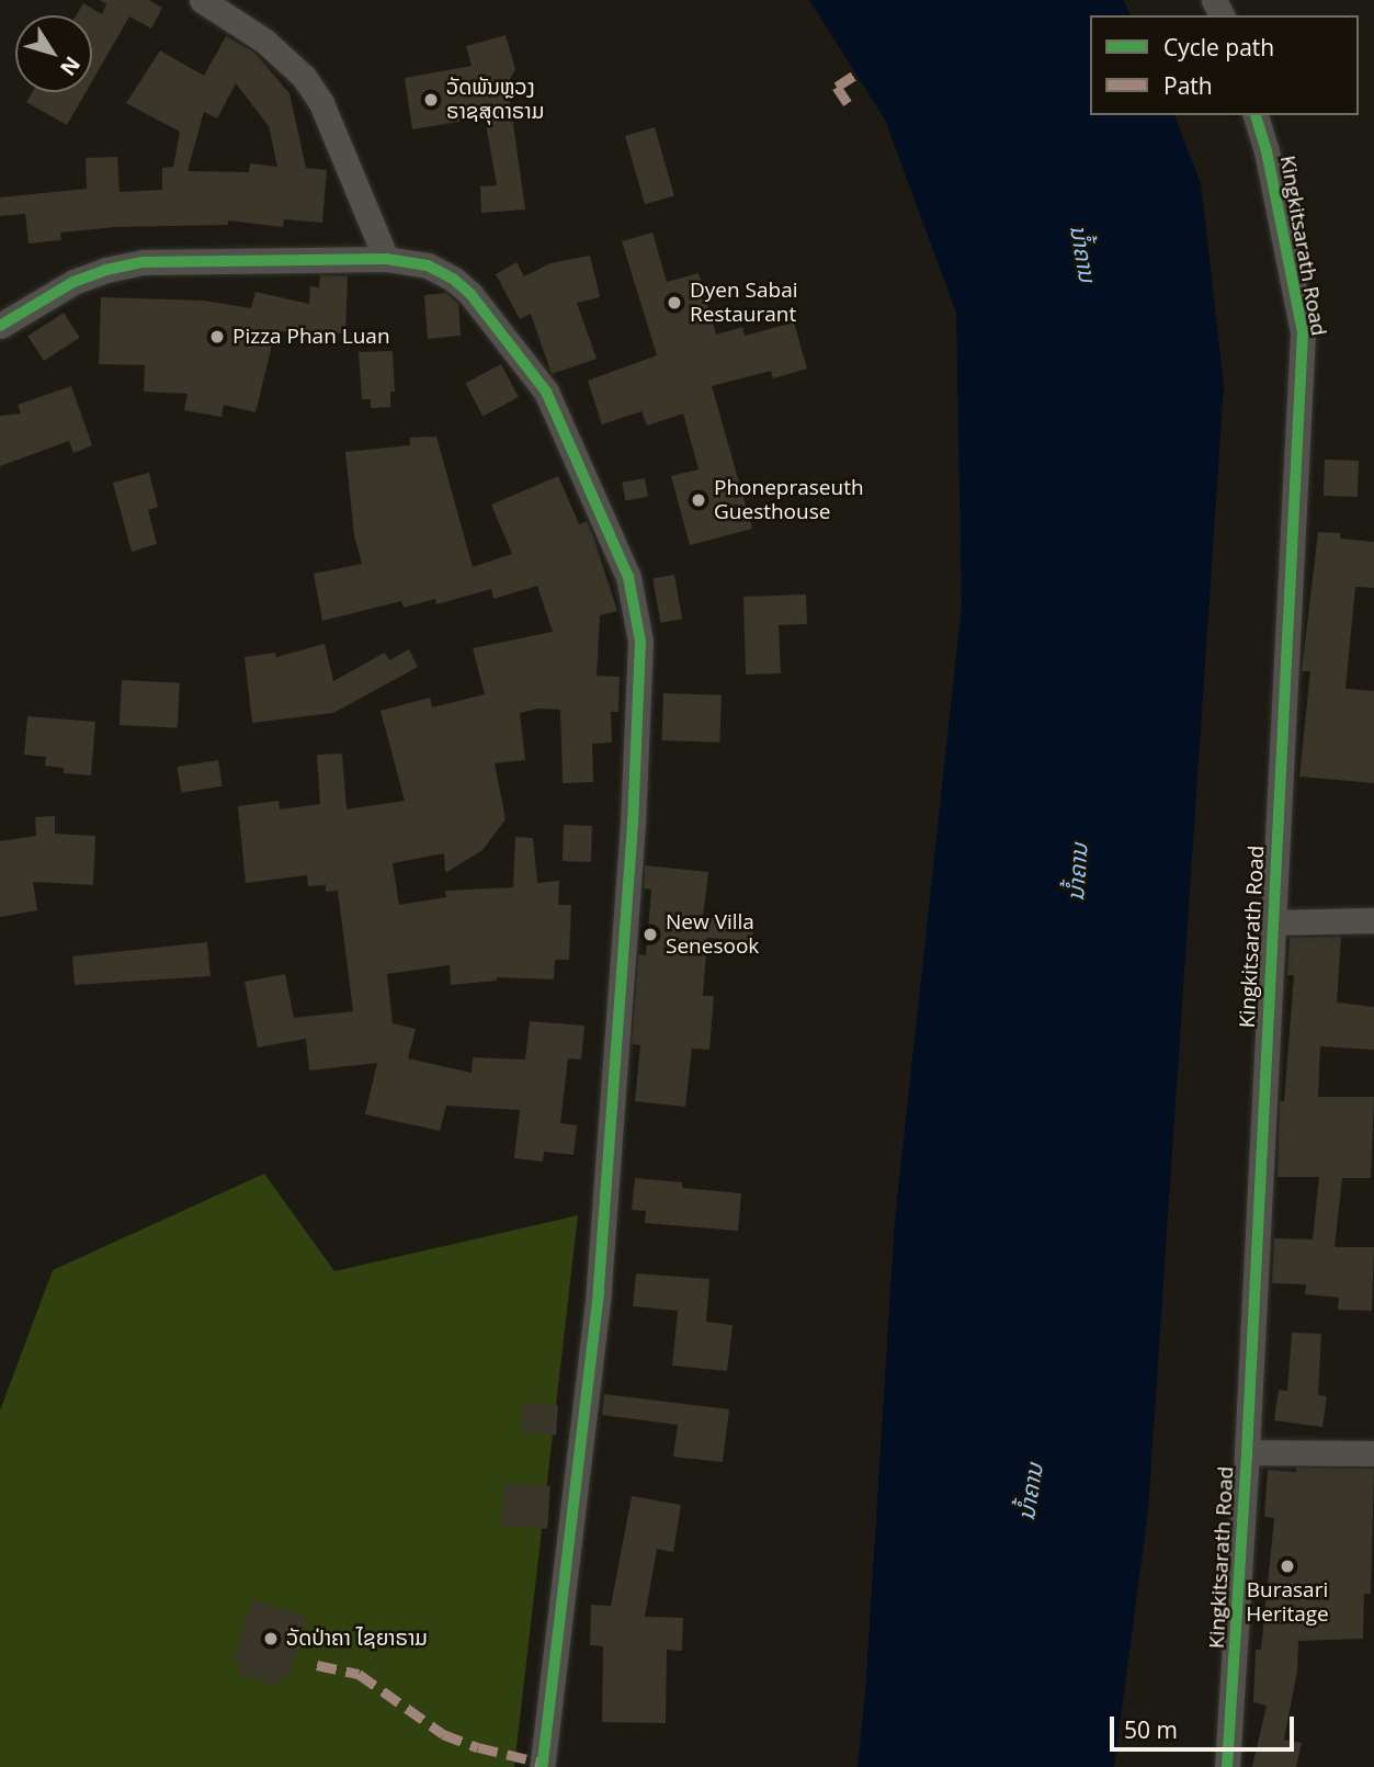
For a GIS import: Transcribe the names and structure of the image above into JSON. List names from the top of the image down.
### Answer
{
  "streets": {
    "street": ["Kingkitsarath Road"]
  },
  "water": ["ນ້ຳຄານ"],
  "places": [
    "ວັດພັນຫຼວງ ຣາຊສຸດາຣາມ",
    "Dyen Sabai Restaurant",
    "Pizza Phan Luan",
    "Phonepraseuth Guesthouse",
    "New Villa Senesook",
    "Burasari Heritage",
    "ວັດປ່າຄາ ໄຊຍາຣາມ"
  ],
  "legend": ["Cycle path", "Path"],
  "scale_bar": "50 m",
  "north": "bottom right"
}
